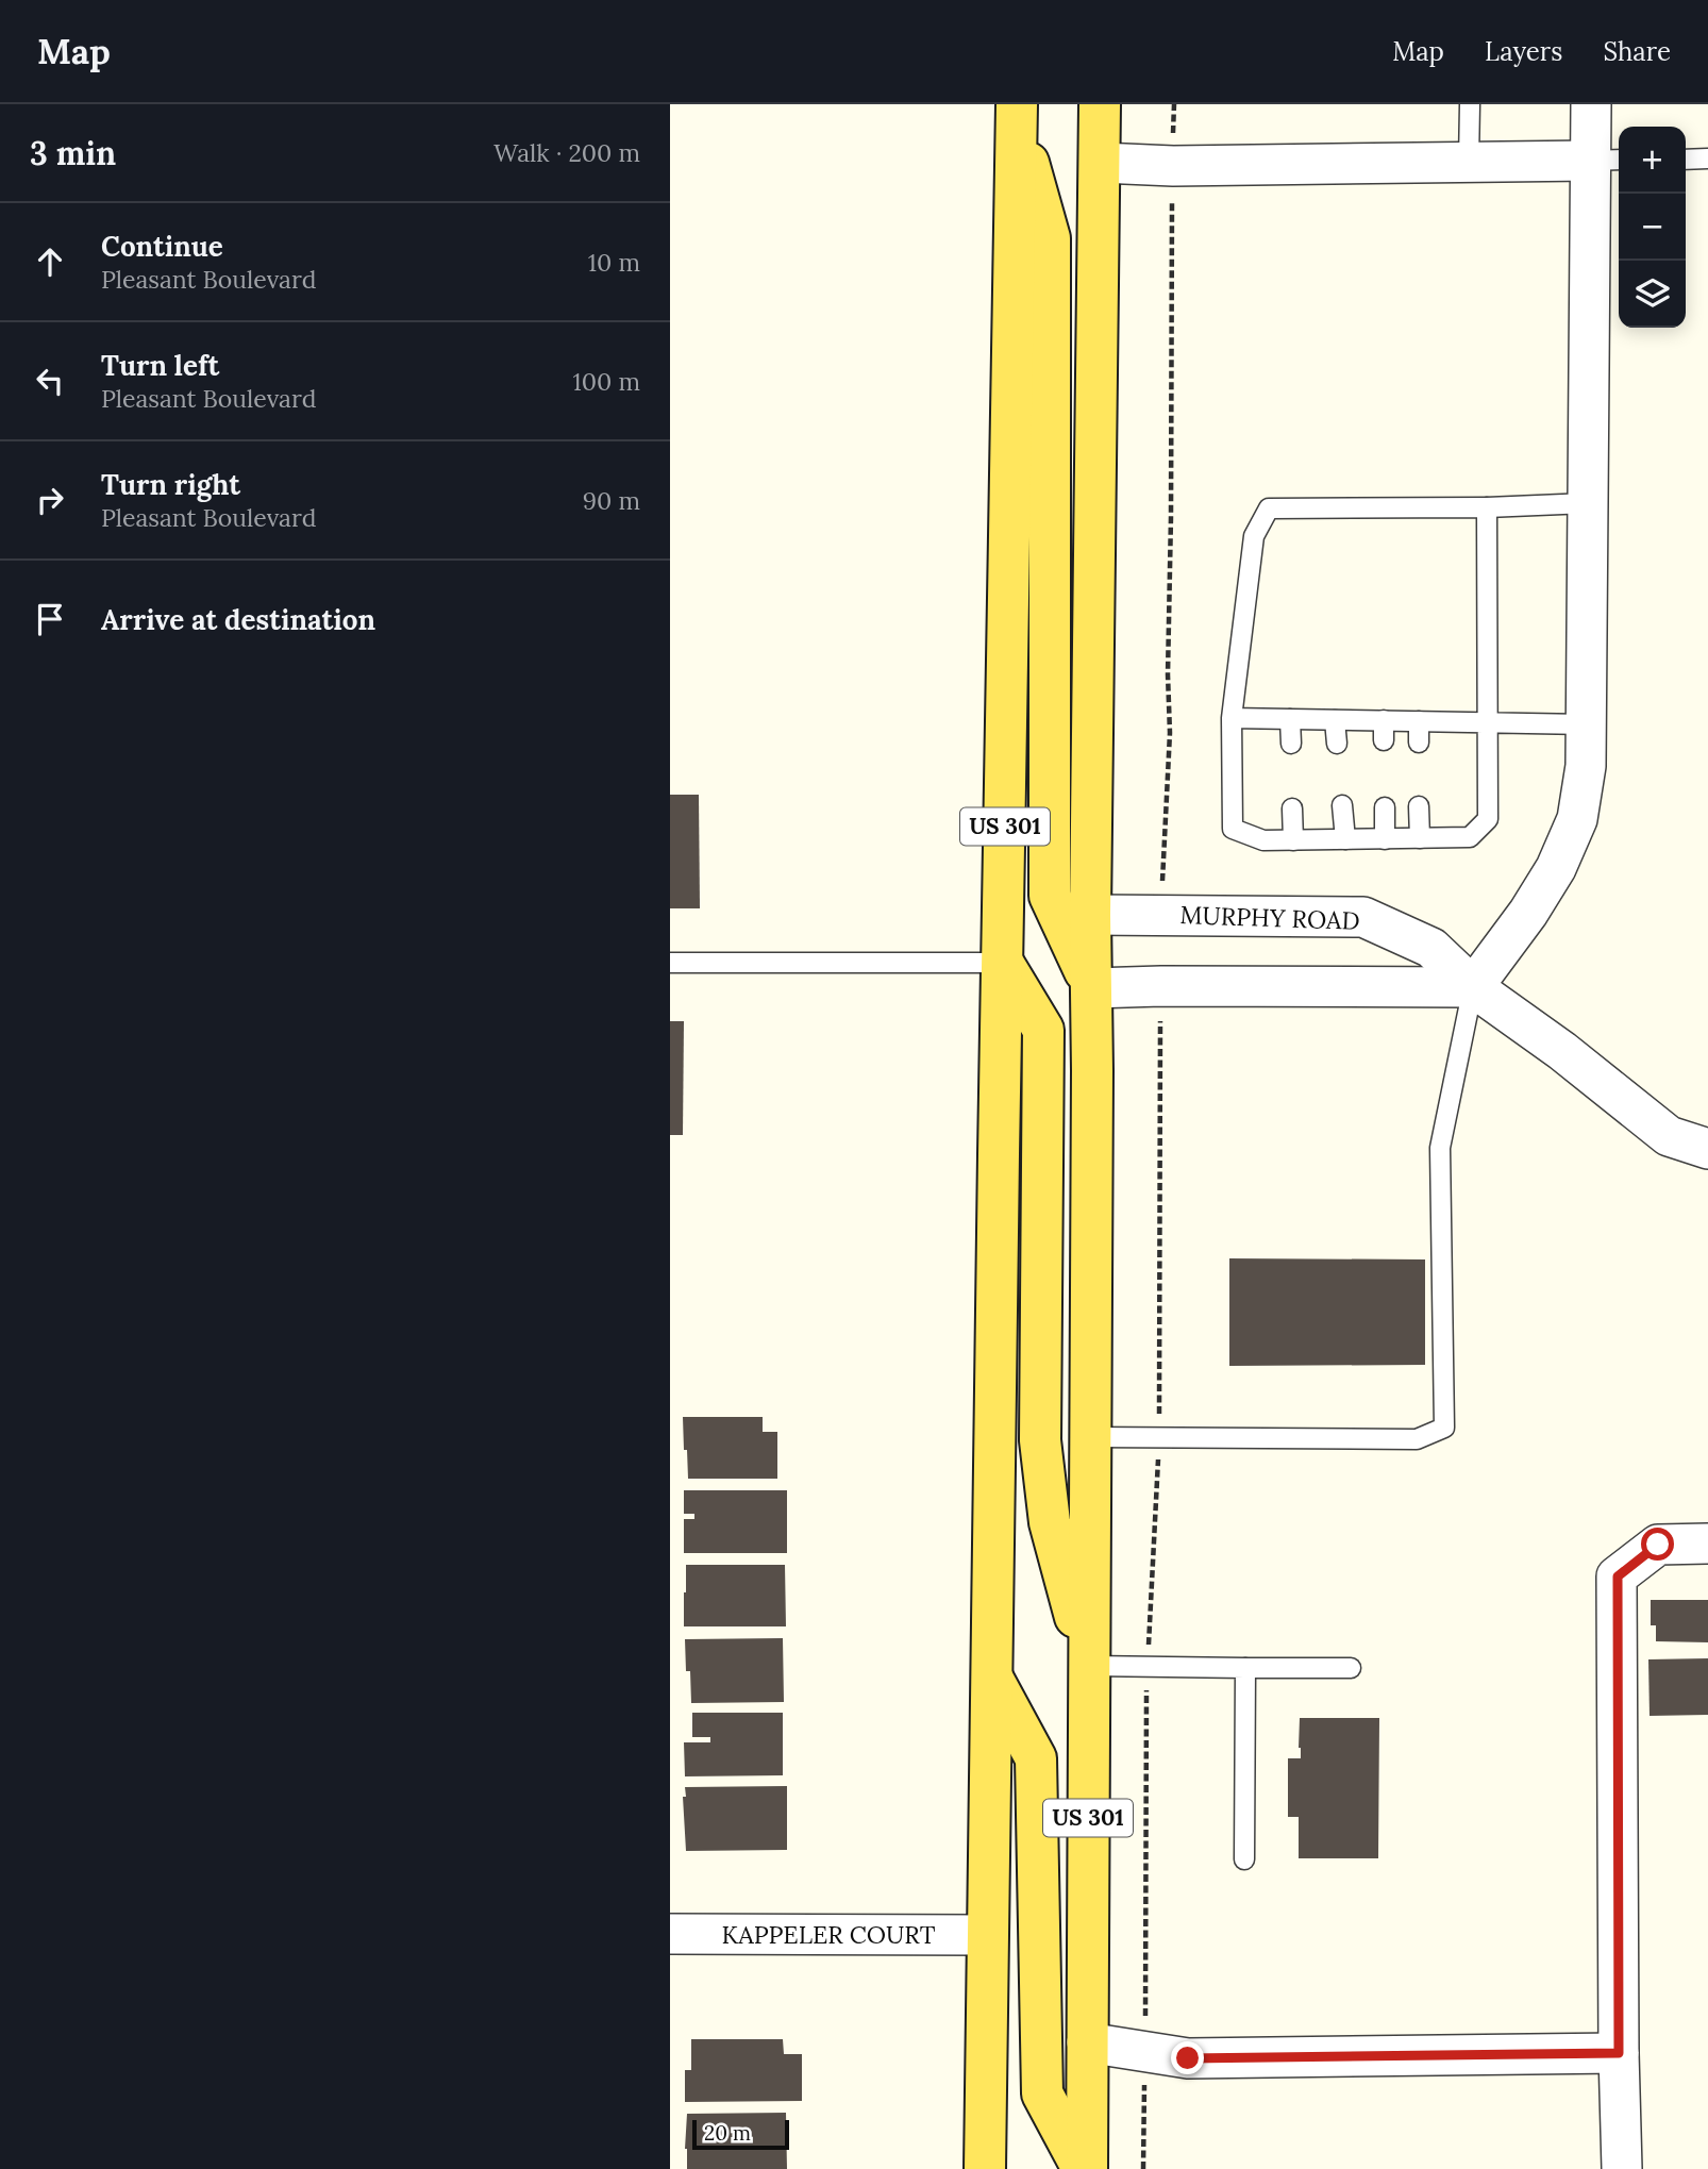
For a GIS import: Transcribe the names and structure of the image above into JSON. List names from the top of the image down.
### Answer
{
  "streets": {
    "main road": ["US 301"],
    "street": ["MURPHY ROAD", "KAPPELER COURT"]
  },
  "crossings": [
    ["US 301", "MURPHY ROAD"],
    ["US 301", "KAPPELER COURT"]
  ],
  "scale_bar": "20 m",
  "page": {
    "header": "Map",
    "nav": ["Map", "Layers", "Share"],
    "heading": ["3 min", "Walk · 200 m"],
    "map_buttons": ["+", "−"],
    "list": [
      ["Continue", "Pleasant Boulevard", "10 m"],
      ["Turn left", "Pleasant Boulevard", "100 m"],
      ["Turn right", "Pleasant Boulevard", "90 m"],
      "Arrive at destination"
    ],
    "scale": "20 m"
  }
}
